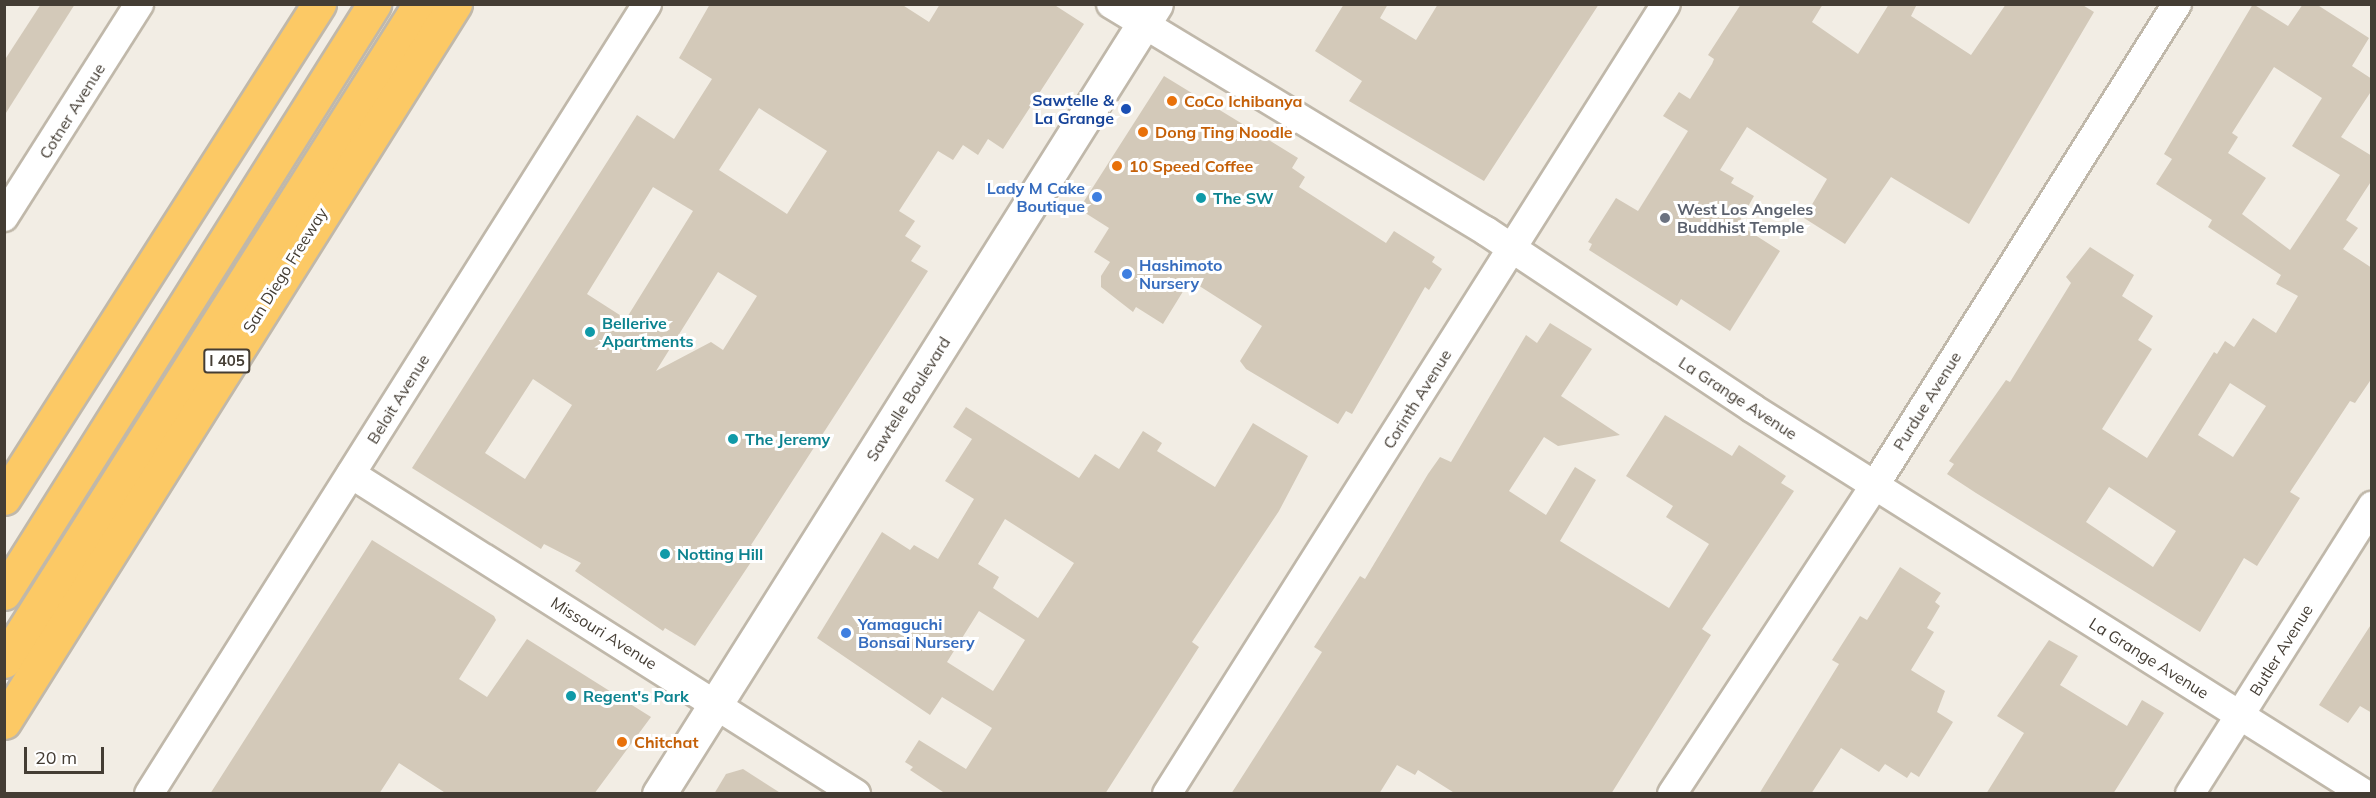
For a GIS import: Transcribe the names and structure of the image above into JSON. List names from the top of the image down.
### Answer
{
  "streets": {
    "highway": ["San Diego Freeway", "I 405"],
    "street": [
      "Cotner Avenue",
      "La Grange Avenue",
      "Beloit Avenue",
      "Sawtelle Boulevard",
      "Corinth Avenue",
      "Purdue Avenue",
      "Missouri Avenue",
      "Butler Avenue"
    ]
  },
  "crossings": [
    ["La Grange Avenue", "Sawtelle Boulevard"],
    ["La Grange Avenue", "Corinth Avenue"],
    ["La Grange Avenue", "Purdue Avenue"],
    ["La Grange Avenue", "Butler Avenue"],
    ["Beloit Avenue", "Missouri Avenue"],
    ["Sawtelle Boulevard", "Missouri Avenue"]
  ],
  "places": [
    "CoCo Ichibanya",
    "Sawtelle & La Grange",
    "Dong Ting Noodle",
    "10 Speed Coffee",
    "Lady M Cake Boutique",
    "The SW",
    "West Los Angeles Buddhist Temple",
    "Hashimoto Nursery",
    "Bellerive Apartments",
    "The Jeremy",
    "Notting Hill",
    "Yamaguchi Bonsai Nursery",
    "Regent's Park",
    "Chitchat"
  ],
  "scale_bar": "20 m"
}
